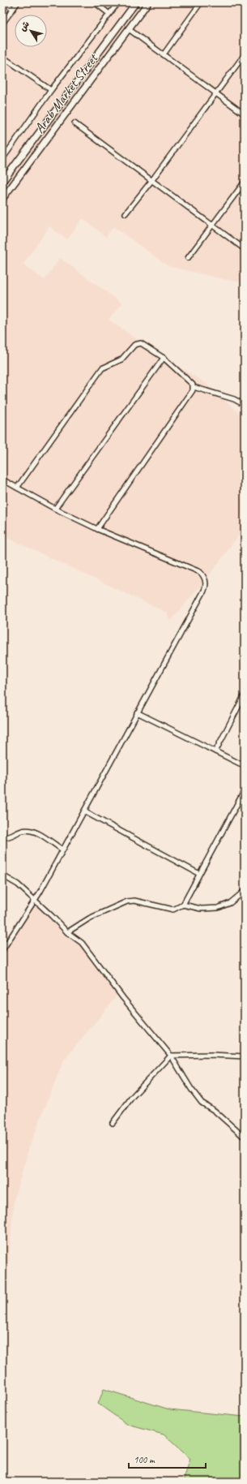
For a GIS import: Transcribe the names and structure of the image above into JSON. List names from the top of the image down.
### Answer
{
  "streets": {
    "main road": ["Arab Market Street"]
  },
  "scale_bar": "100 m",
  "north": "top left"
}
